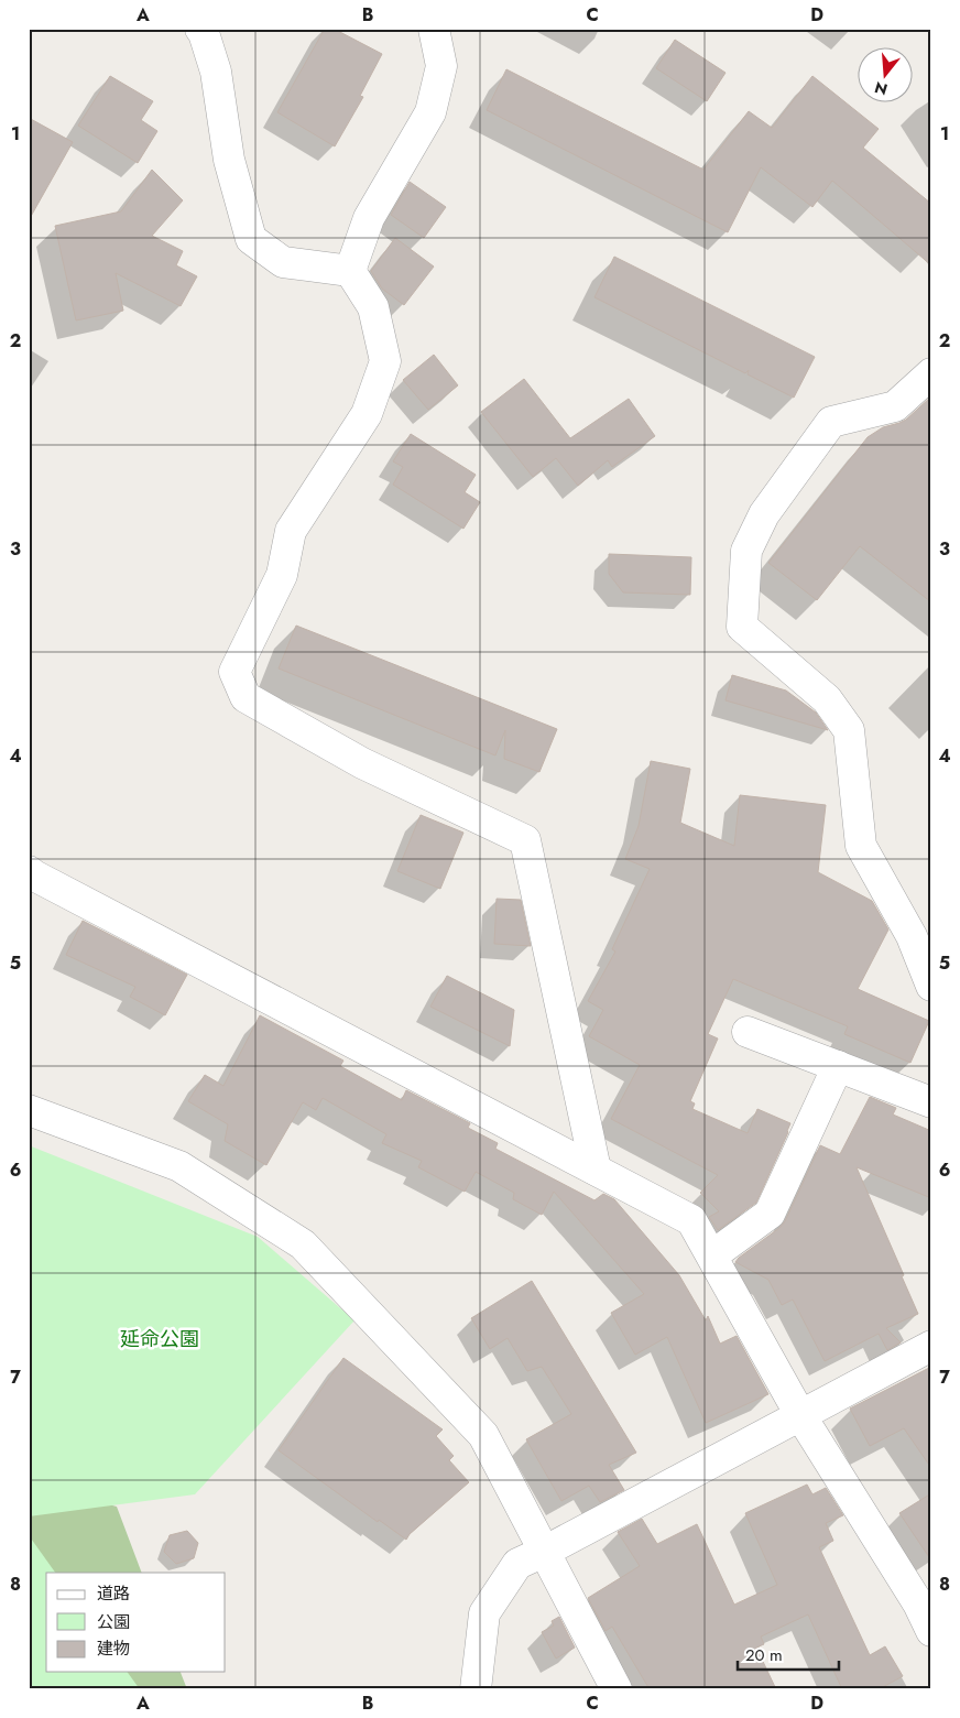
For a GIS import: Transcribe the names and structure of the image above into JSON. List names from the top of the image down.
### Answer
{
  "parks": ["延命公園"],
  "legend": ["道路", "公園", "建物"],
  "scale_bar": "20 m",
  "north": "bottom",
  "grid": {
    "columns": [
      "A",
      "B",
      "C",
      "D"
    ],
    "rows": [
      "1",
      "2",
      "3",
      "4",
      "5",
      "6",
      "7",
      "8"
    ]
  }
}
